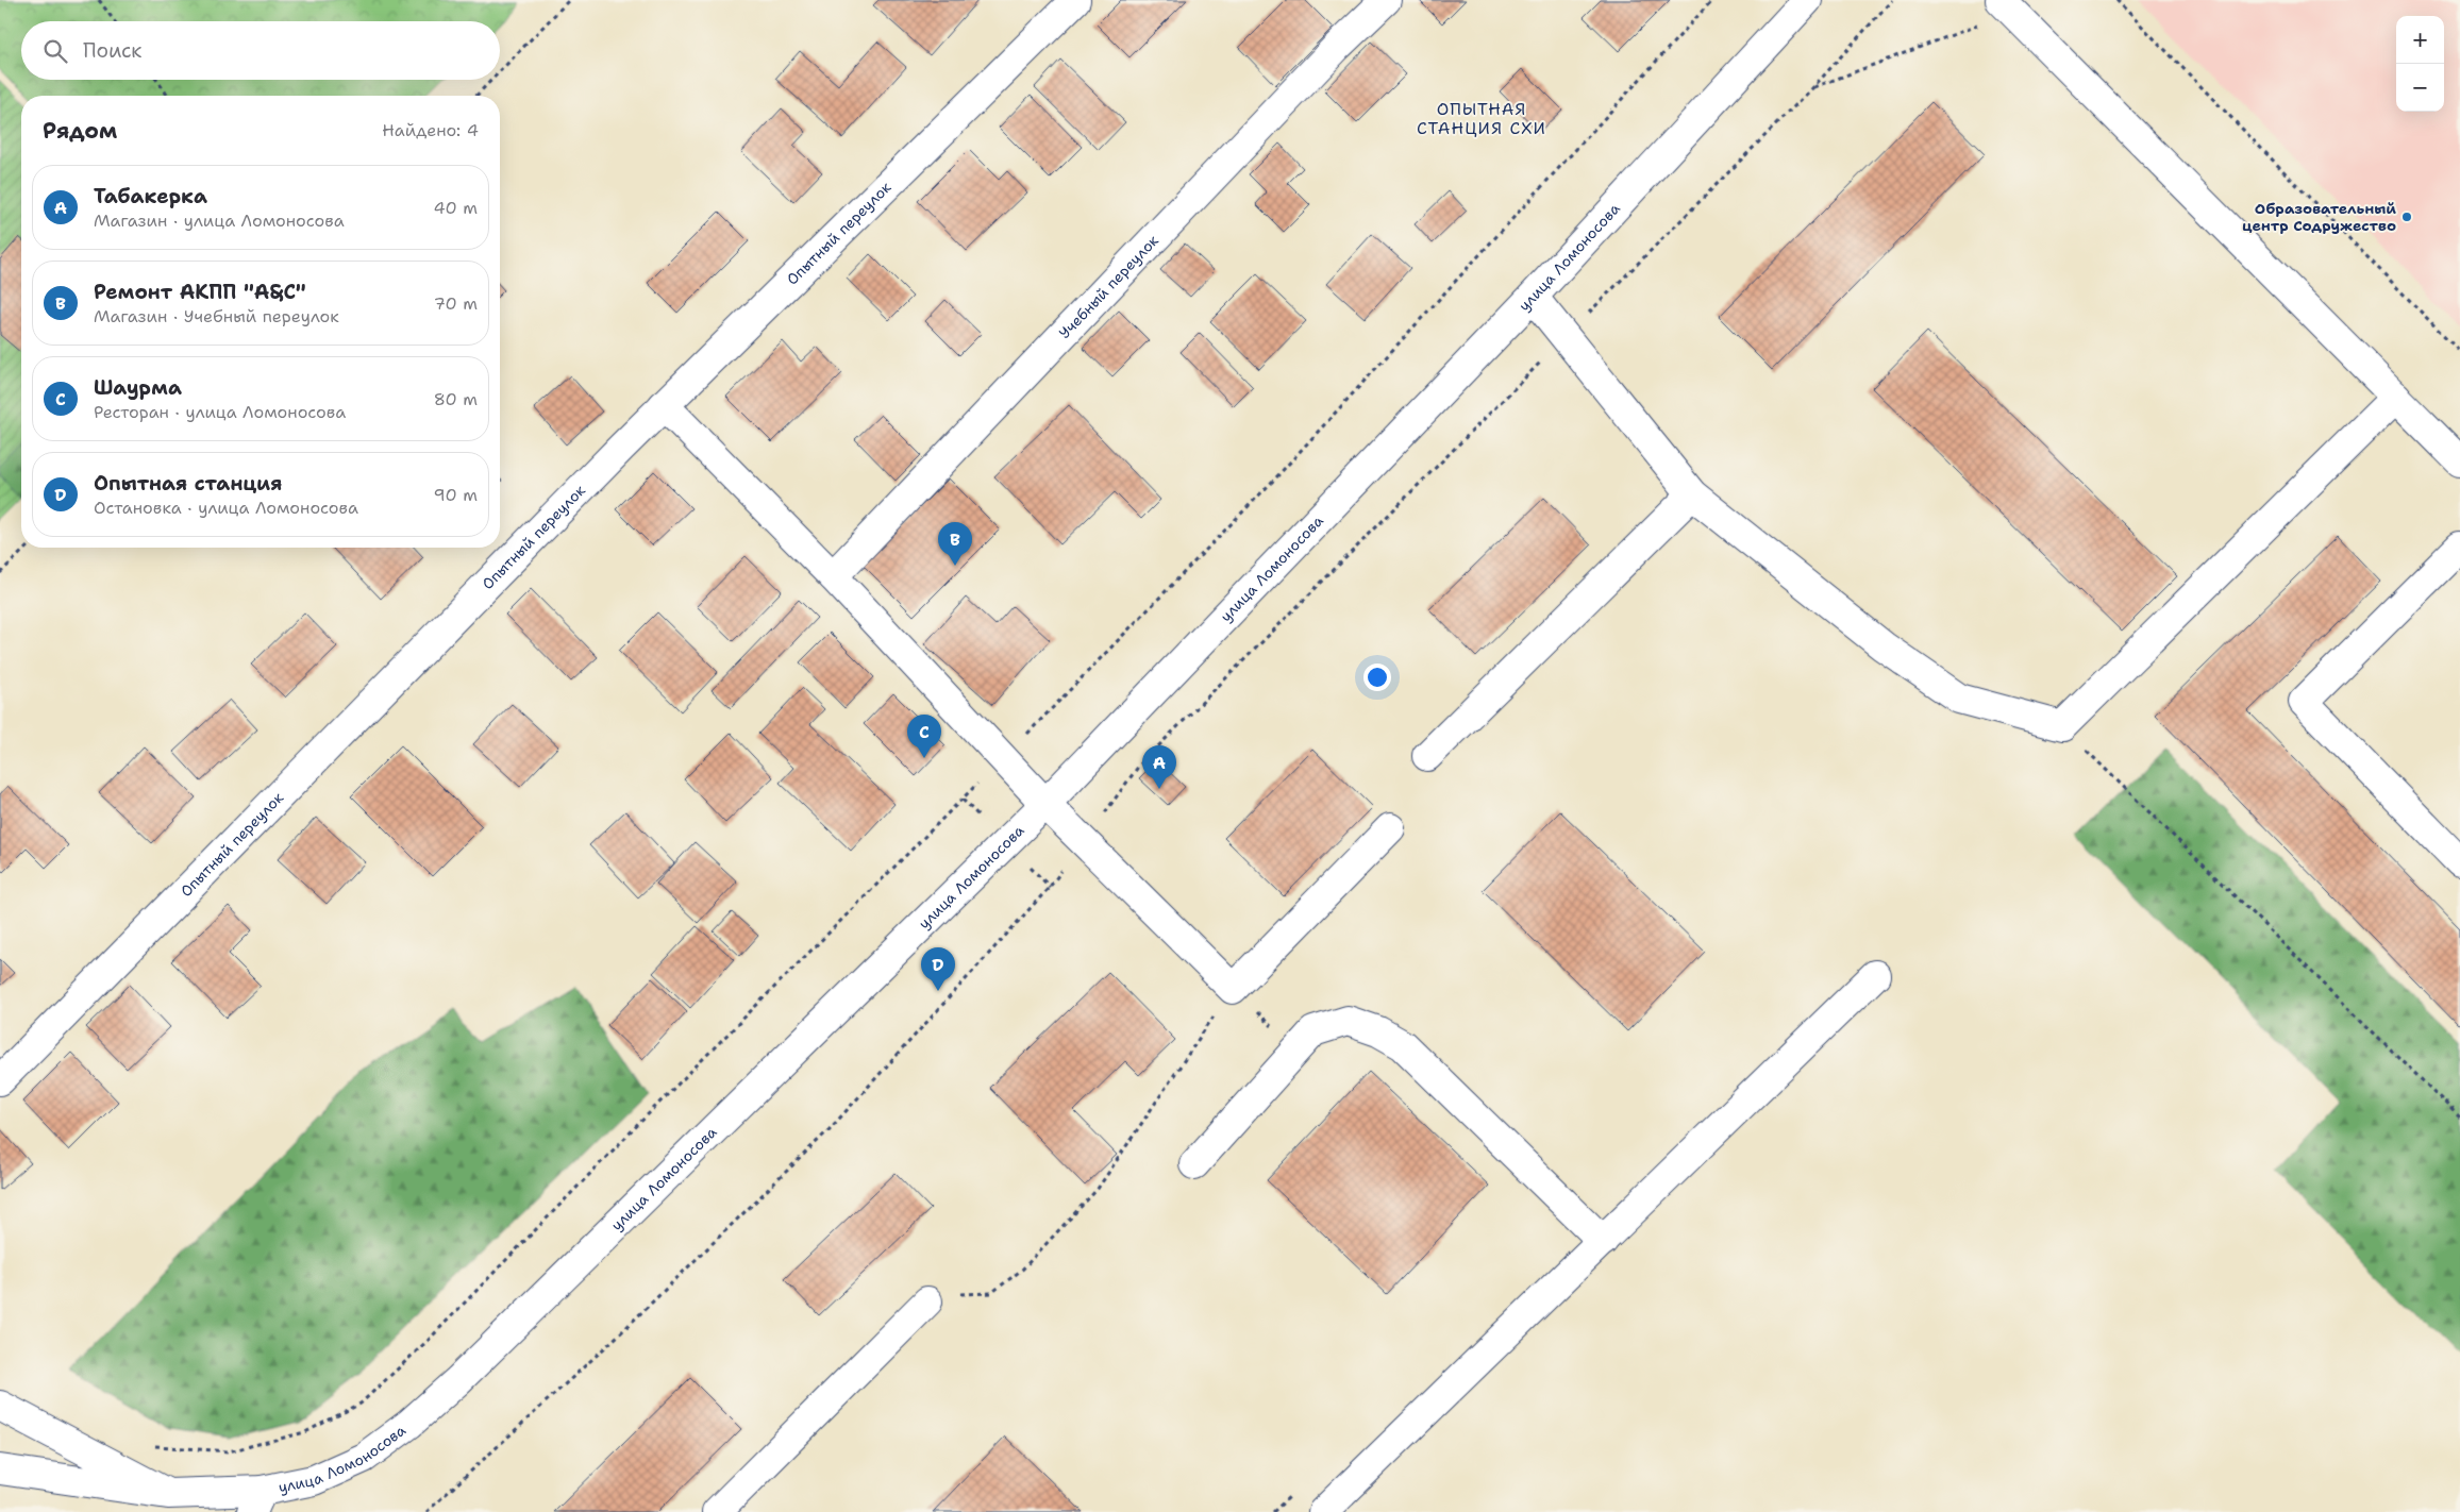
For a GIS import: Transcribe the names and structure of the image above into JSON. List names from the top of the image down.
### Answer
{
  "streets": {
    "street": ["Опытный переулок", "улица Ломоносова", "Учебный переулок"]
  },
  "districts": ["ОПЫТНАЯ СТАНЦИЯ СХИ"],
  "places": ["Образовательный центр Содружество"],
  "page": {
    "map_buttons": ["+", "−"],
    "search": "Поиск",
    "heading": ["Рядом", "Найдено: 4"],
    "list": [
      {
        "mark": "A",
        "name": "Табакерка",
        "note": "Магазин · улица Ломоносова",
        "value": "40 m"
      },
      {
        "mark": "B",
        "name": "Ремонт АКПП \"A&C\"",
        "note": "Магазин · Учебный переулок",
        "value": "70 m"
      },
      {
        "mark": "C",
        "name": "Шаурма",
        "note": "Ресторан · улица Ломоносова",
        "value": "80 m"
      },
      {
        "mark": "D",
        "name": "Опытная станция",
        "note": "Остановка · улица Ломоносова",
        "value": "90 m"
      }
    ],
    "pins": [
      "B",
      "C",
      "A",
      "D"
    ]
  }
}
